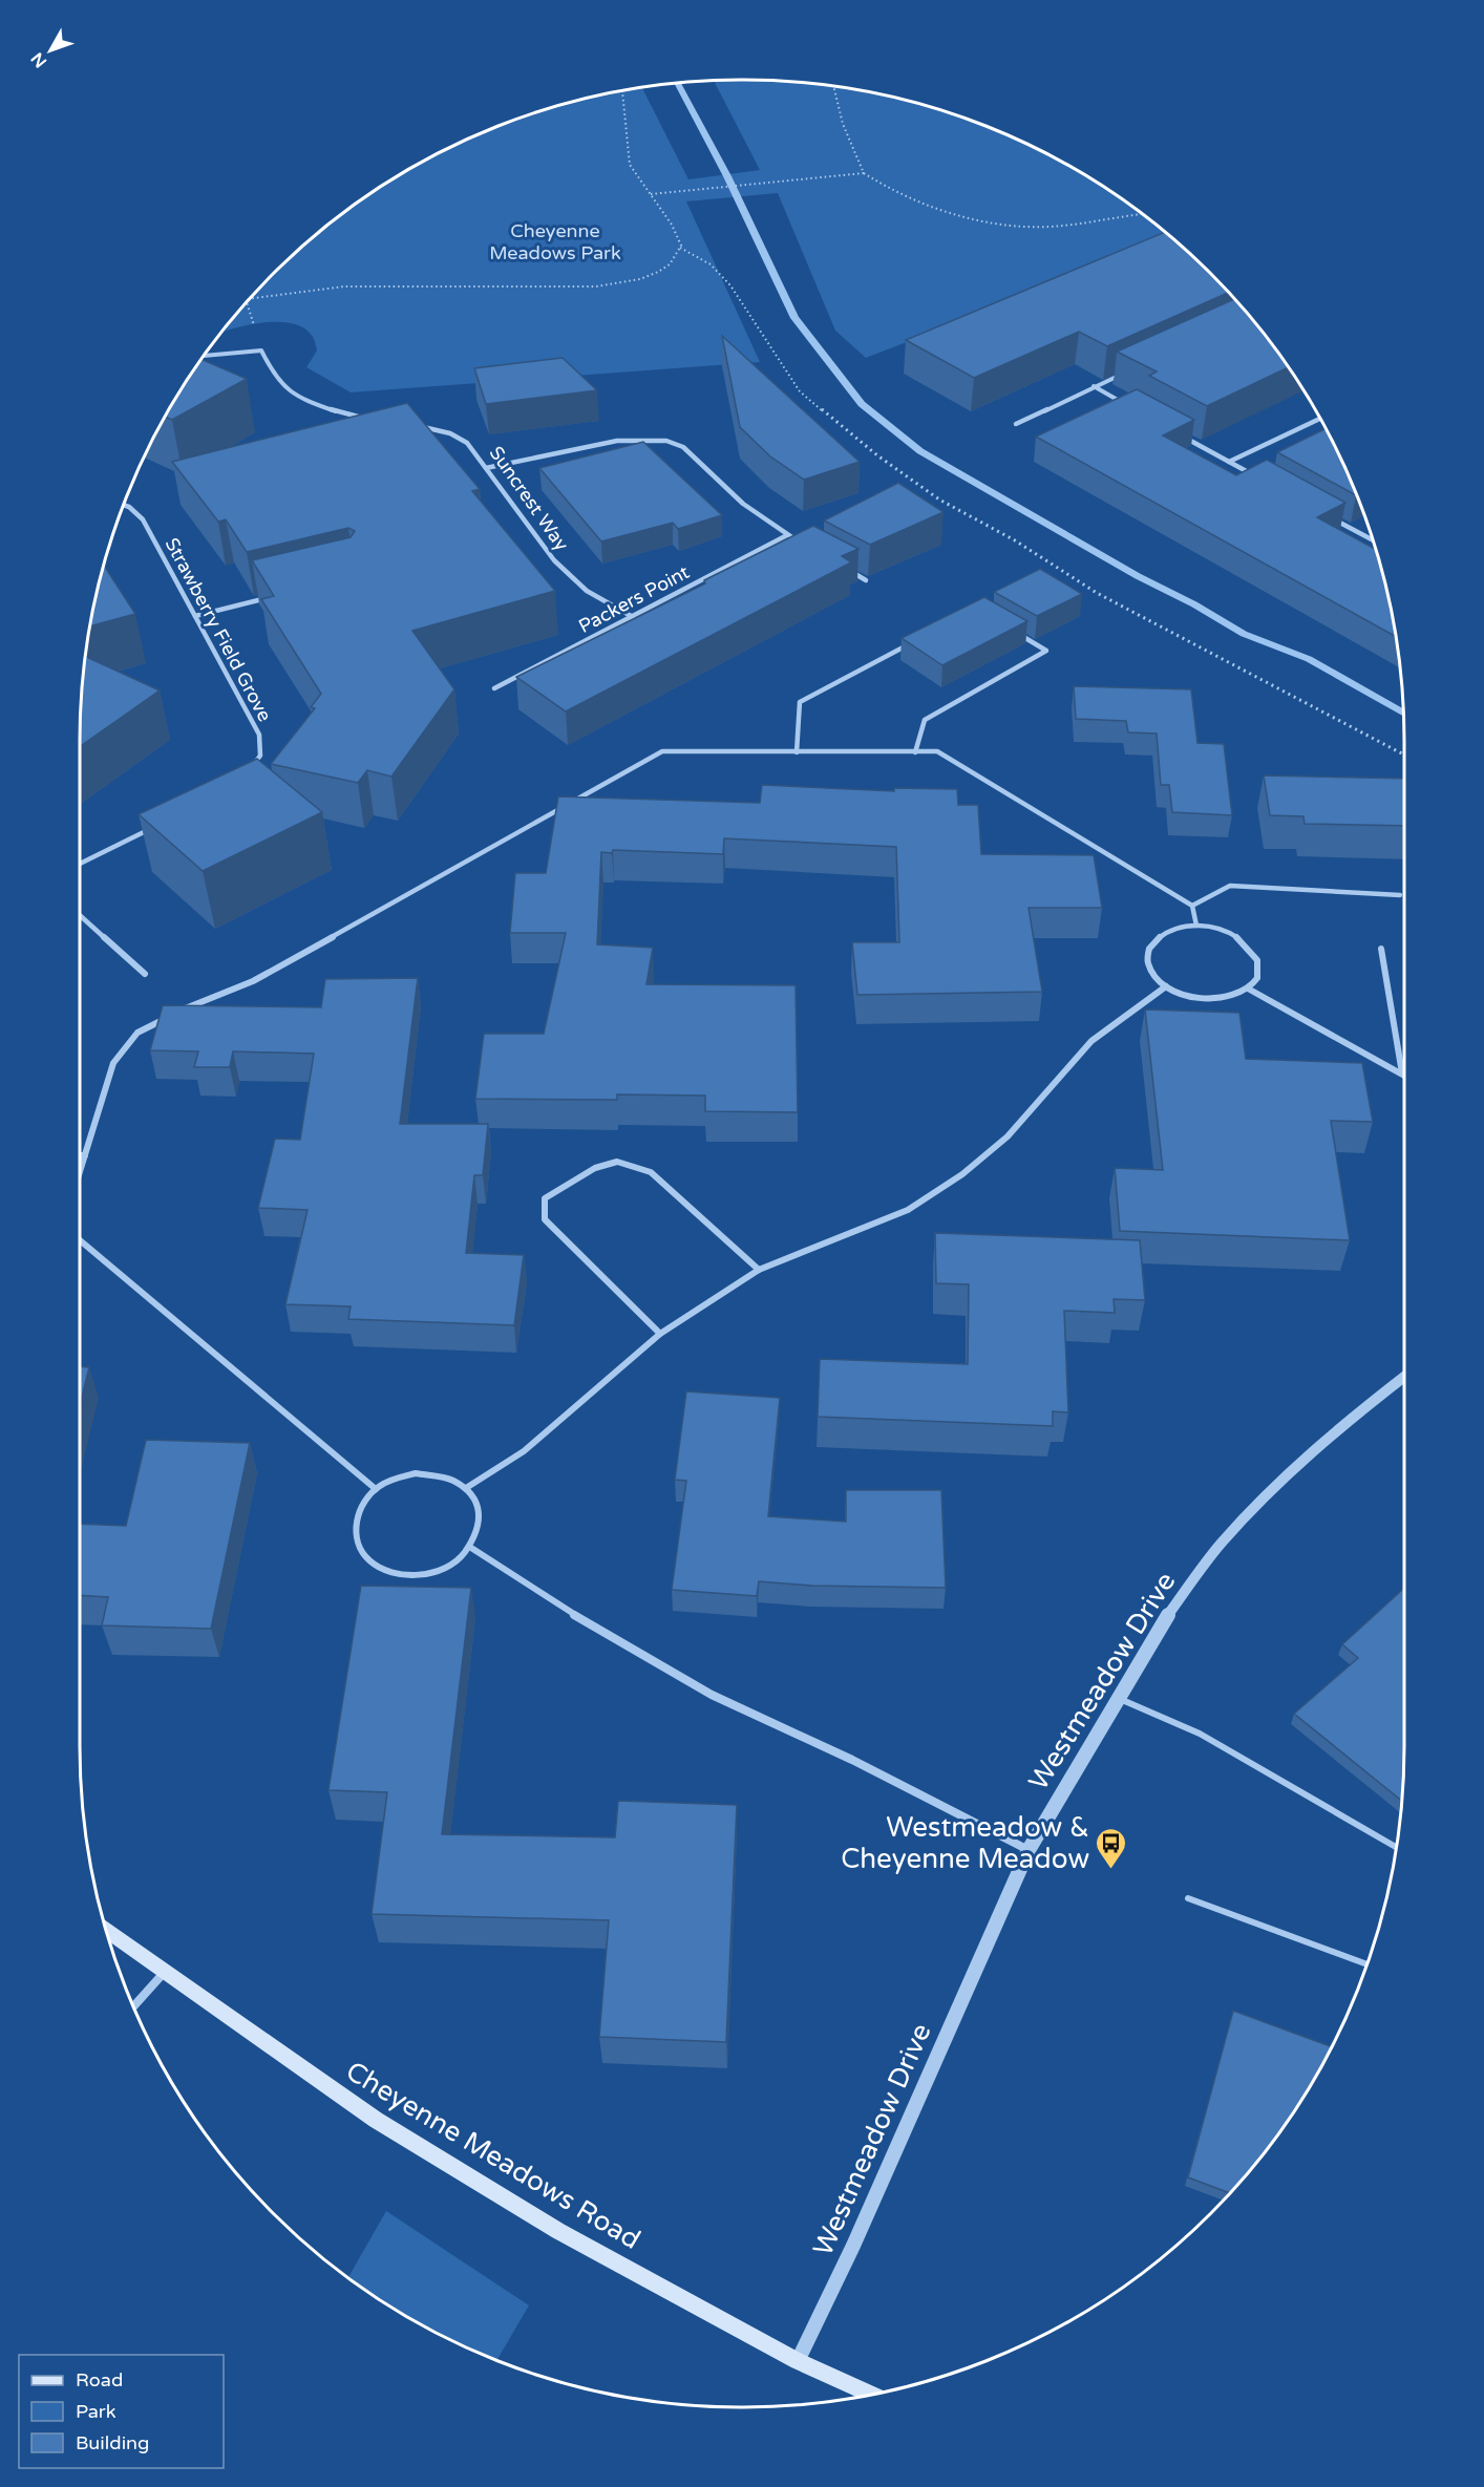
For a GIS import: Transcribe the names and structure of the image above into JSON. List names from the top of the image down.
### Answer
{
  "streets": {
    "main road": ["Cheyenne Meadows Road"],
    "street": [
      "Suncrest Way",
      "Packers Point",
      "Strawberry Field Grove",
      "Westmeadow Drive"
    ]
  },
  "crossings": [
    ["Suncrest Way", "Packers Point"],
    ["Westmeadow Drive", "Cheyenne Meadows Road"]
  ],
  "parks": ["Cheyenne Meadows Park"],
  "places": {
    "bus stop": ["Westmeadow & Cheyenne Meadow"]
  },
  "legend": ["Road", "Park", "Building"],
  "north": "bottom left"
}
